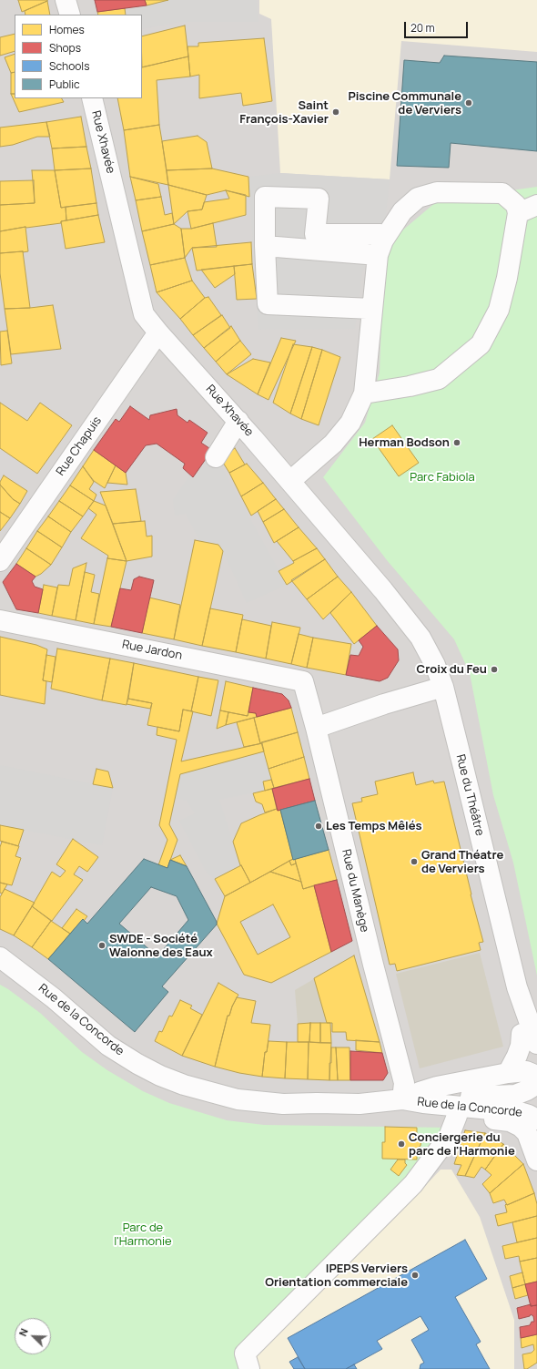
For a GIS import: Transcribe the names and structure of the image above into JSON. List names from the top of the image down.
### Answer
{
  "streets": {
    "street": [
      "Rue Xhavée",
      "Rue Chapuis",
      "Rue Jardon",
      "Rue du Théâtre",
      "Rue du Manège",
      "Rue de la Concorde"
    ]
  },
  "crossings": [
    ["Rue Xhavée", "Rue Chapuis"],
    ["Rue Xhavée", "Rue du Théâtre"],
    ["Rue Jardon", "Rue du Manège"],
    ["Rue du Théâtre", "Rue de la Concorde"],
    ["Rue du Manège", "Rue de la Concorde"]
  ],
  "parks": ["Parc Fabiola", "Parc de l'Harmonie"],
  "places": [
    "Piscine Communale de Verviers",
    "Saint François-Xavier",
    "Herman Bodson",
    "Croix du Feu",
    "Les Temps Mêlés",
    "Grand Théatre de Verviers",
    "SWDE - Société Walonne des Eaux",
    "Conciergerie du parc de l'Harmonie",
    "IPEPS Verviers Orientation commerciale"
  ],
  "legend": [
    "Homes",
    "Shops",
    "Schools",
    "Public"
  ],
  "scale_bar": "20 m",
  "north": "top left"
}
